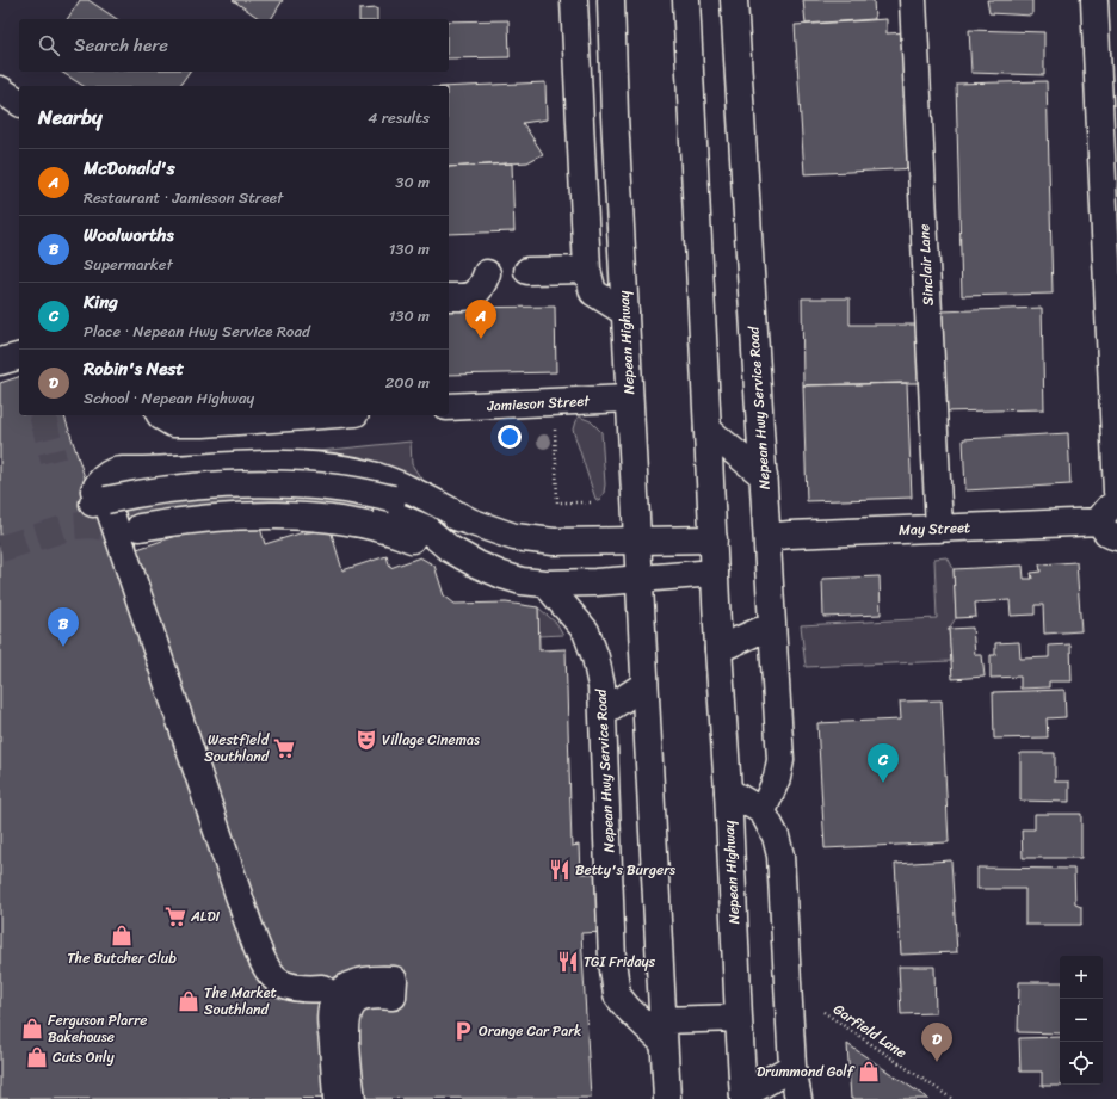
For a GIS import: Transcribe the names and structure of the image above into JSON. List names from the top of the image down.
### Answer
{
  "streets": {
    "main road": [
      "Sinclair Lane",
      "Nepean Highway",
      "Jamieson Street",
      "Nepean Hwy Service Road",
      "May Street"
    ],
    "path": ["Garfield Lane"]
  },
  "crossings": [
    ["Sinclair Lane", "May Street"],
    ["Nepean Highway", "Jamieson Street"],
    ["Nepean Highway", "Nepean Hwy Service Road"],
    ["Nepean Hwy Service Road", "May Street"]
  ],
  "places": {
    "theatre": ["Village Cinemas"],
    "supermarket": ["Westfield Southland", "ALDI"],
    "restaurant": ["Betty's Burgers", "TGI Fridays"],
    "shop": [
      "The Butcher Club",
      "The Market Southland",
      "Ferguson Plarre Bakehouse",
      "Cuts Only",
      "Drummond Golf"
    ],
    "parking": ["Orange Car Park"]
  },
  "page": {
    "search": "Search here",
    "heading": ["Nearby", "4 results"],
    "list": [
      {
        "mark": "A",
        "name": "McDonald's",
        "note": "Restaurant · Jamieson Street",
        "value": "30 m"
      },
      {
        "mark": "B",
        "name": "Woolworths",
        "note": "Supermarket",
        "value": "130 m"
      },
      {
        "mark": "C",
        "name": "King",
        "note": "Place · Nepean Hwy Service Road",
        "value": "130 m"
      },
      {
        "mark": "D",
        "name": "Robin's Nest",
        "note": "School · Nepean Highway",
        "value": "200 m"
      }
    ],
    "pins": [
      "A",
      "B",
      "C",
      "D"
    ],
    "map_buttons": ["+", "−"]
  }
}
